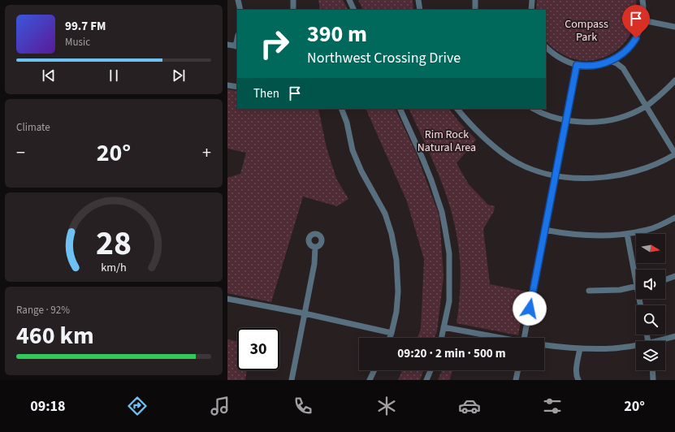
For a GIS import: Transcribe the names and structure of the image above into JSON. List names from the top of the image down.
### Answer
{
  "parks": ["Compass Park", "Rim Rock Natural Area"],
  "north": "right",
  "page": {
    "turn": ["390 m", "Northwest Crossing Drive"],
    "song": ["99.7 FM", "Music"],
    "then": "Then",
    "tile": [
      "Climate",
      ["Range · 92%", "460 km"]
    ],
    "heat": ["−", "20°", "+"],
    "limit": "30",
    "trip": "09:20 · 2 min · 500 m",
    "tabs": ["09:18", "20°"],
    "gauge": ["28", "km/h"]
  }
}
